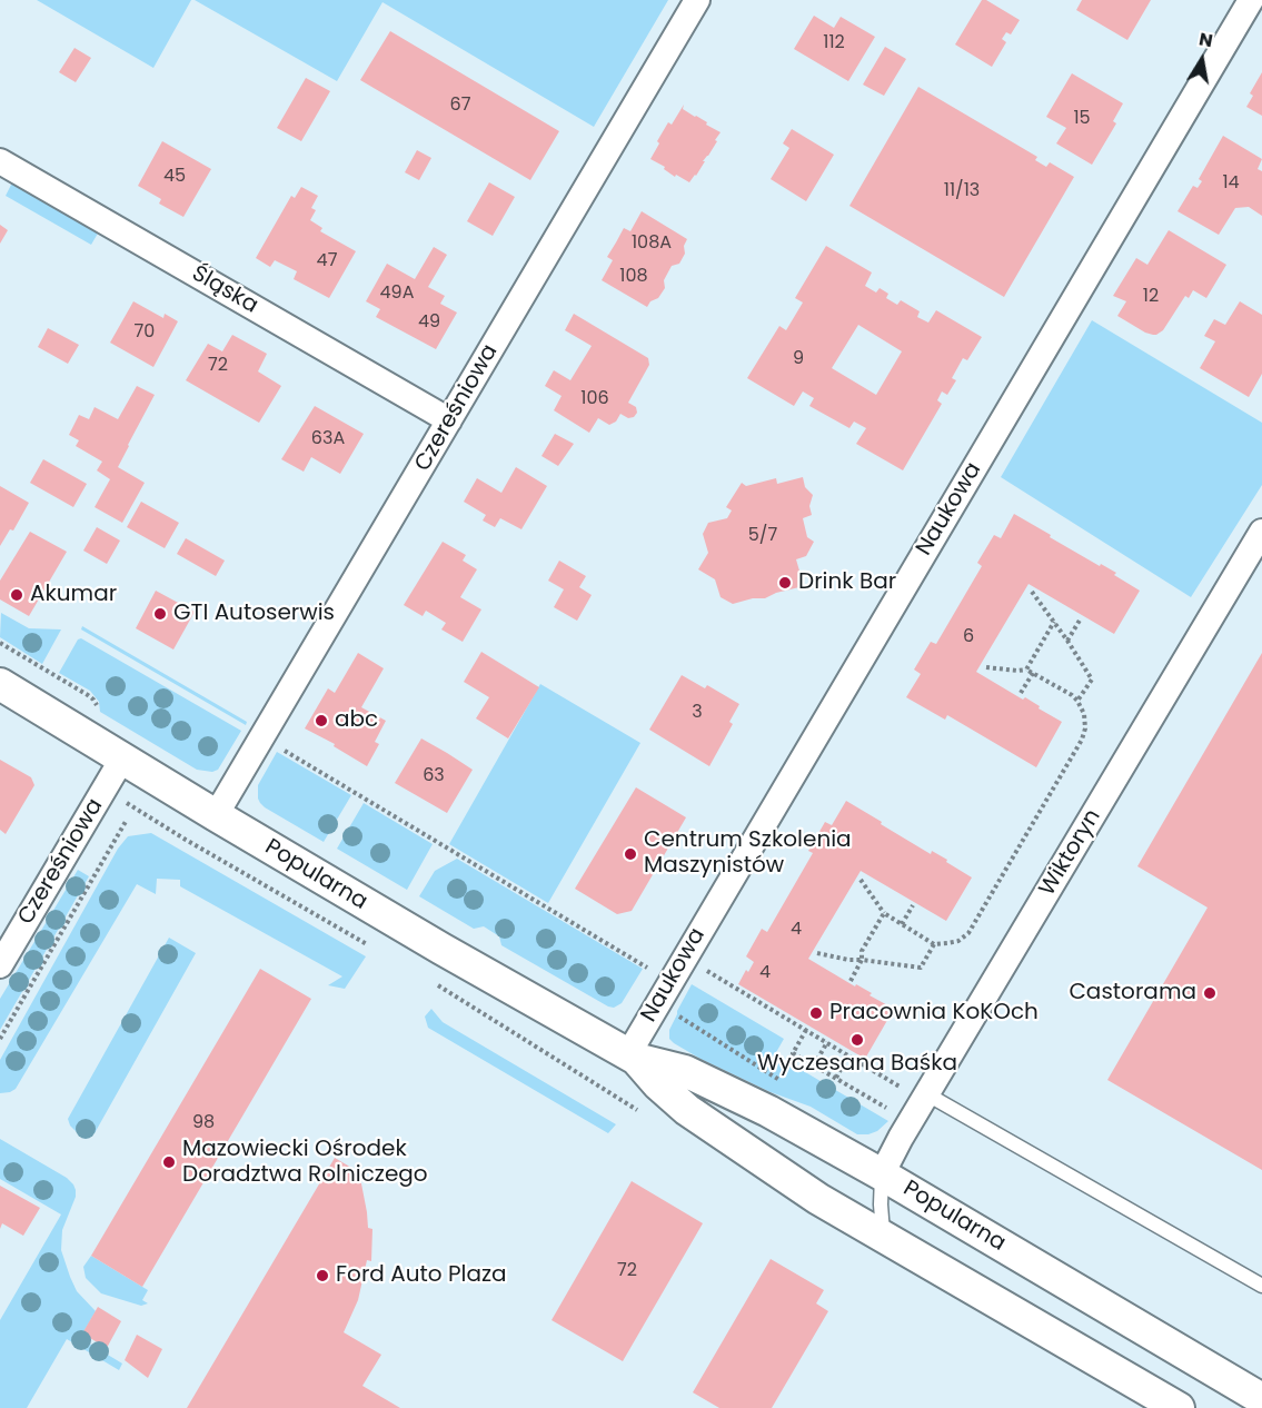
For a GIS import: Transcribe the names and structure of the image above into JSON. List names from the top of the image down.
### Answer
{
  "streets": {
    "street": [
      "Śląska",
      "Czereśniowa",
      "Naukowa",
      "Wiktoryn",
      "Popularna"
    ]
  },
  "crossings": [
    ["Śląska", "Czereśniowa"],
    ["Czereśniowa", "Popularna"],
    ["Naukowa", "Popularna"],
    ["Wiktoryn", "Popularna"]
  ],
  "places": [
    "Drink Bar",
    "Akumar",
    "GTI Autoserwis",
    "abc",
    "Centrum Szkolenia Maszynistów",
    "Castorama",
    "Pracownia KoKOch",
    "Wyczesana Baśka",
    "Mazowiecki Ośrodek Doradztwa Rolniczego",
    "Ford Auto Plaza"
  ],
  "house_numbers": [
    "112",
    "67",
    "15",
    "45",
    "14",
    "11/13",
    "108A",
    "47",
    "108",
    "49A",
    "12",
    "49",
    "70",
    "9",
    "72",
    "106",
    "63A",
    "5/7",
    "6",
    "3",
    "63",
    "4",
    "4",
    "98",
    "72"
  ],
  "north": "top"
}
